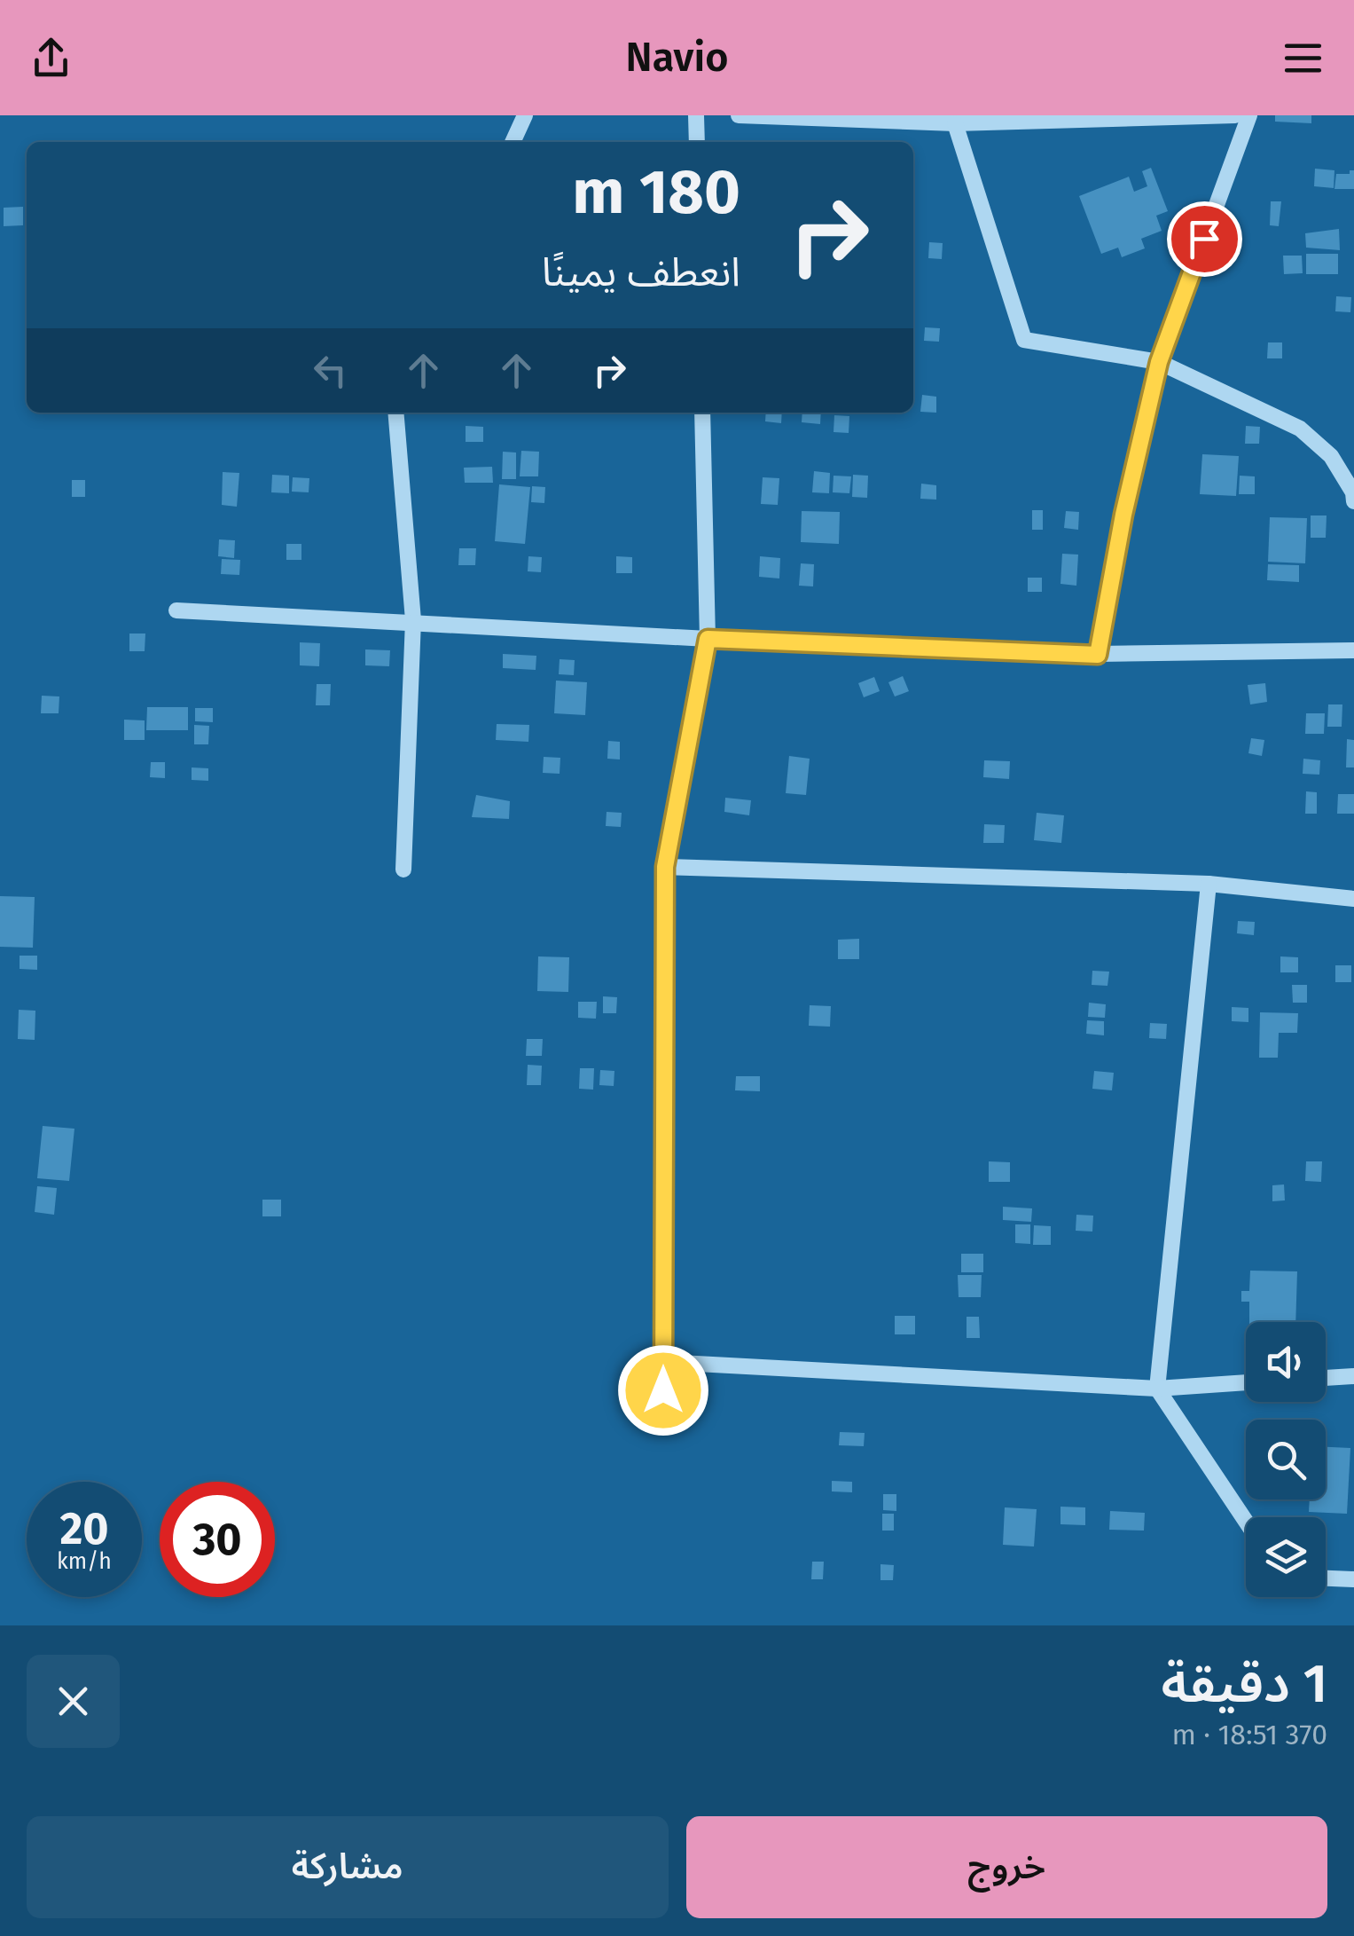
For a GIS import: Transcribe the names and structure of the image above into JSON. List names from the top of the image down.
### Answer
{
  "page": {
    "header": "Navio",
    "turn": ["180 m", "انعطف يمينًا"],
    "speed": "20 km/h",
    "limit": "30",
    "heading": ["1 دقيقة", "370 m · 18:51"],
    "buttons": ["خروج", "مشاركة"]
  }
}
